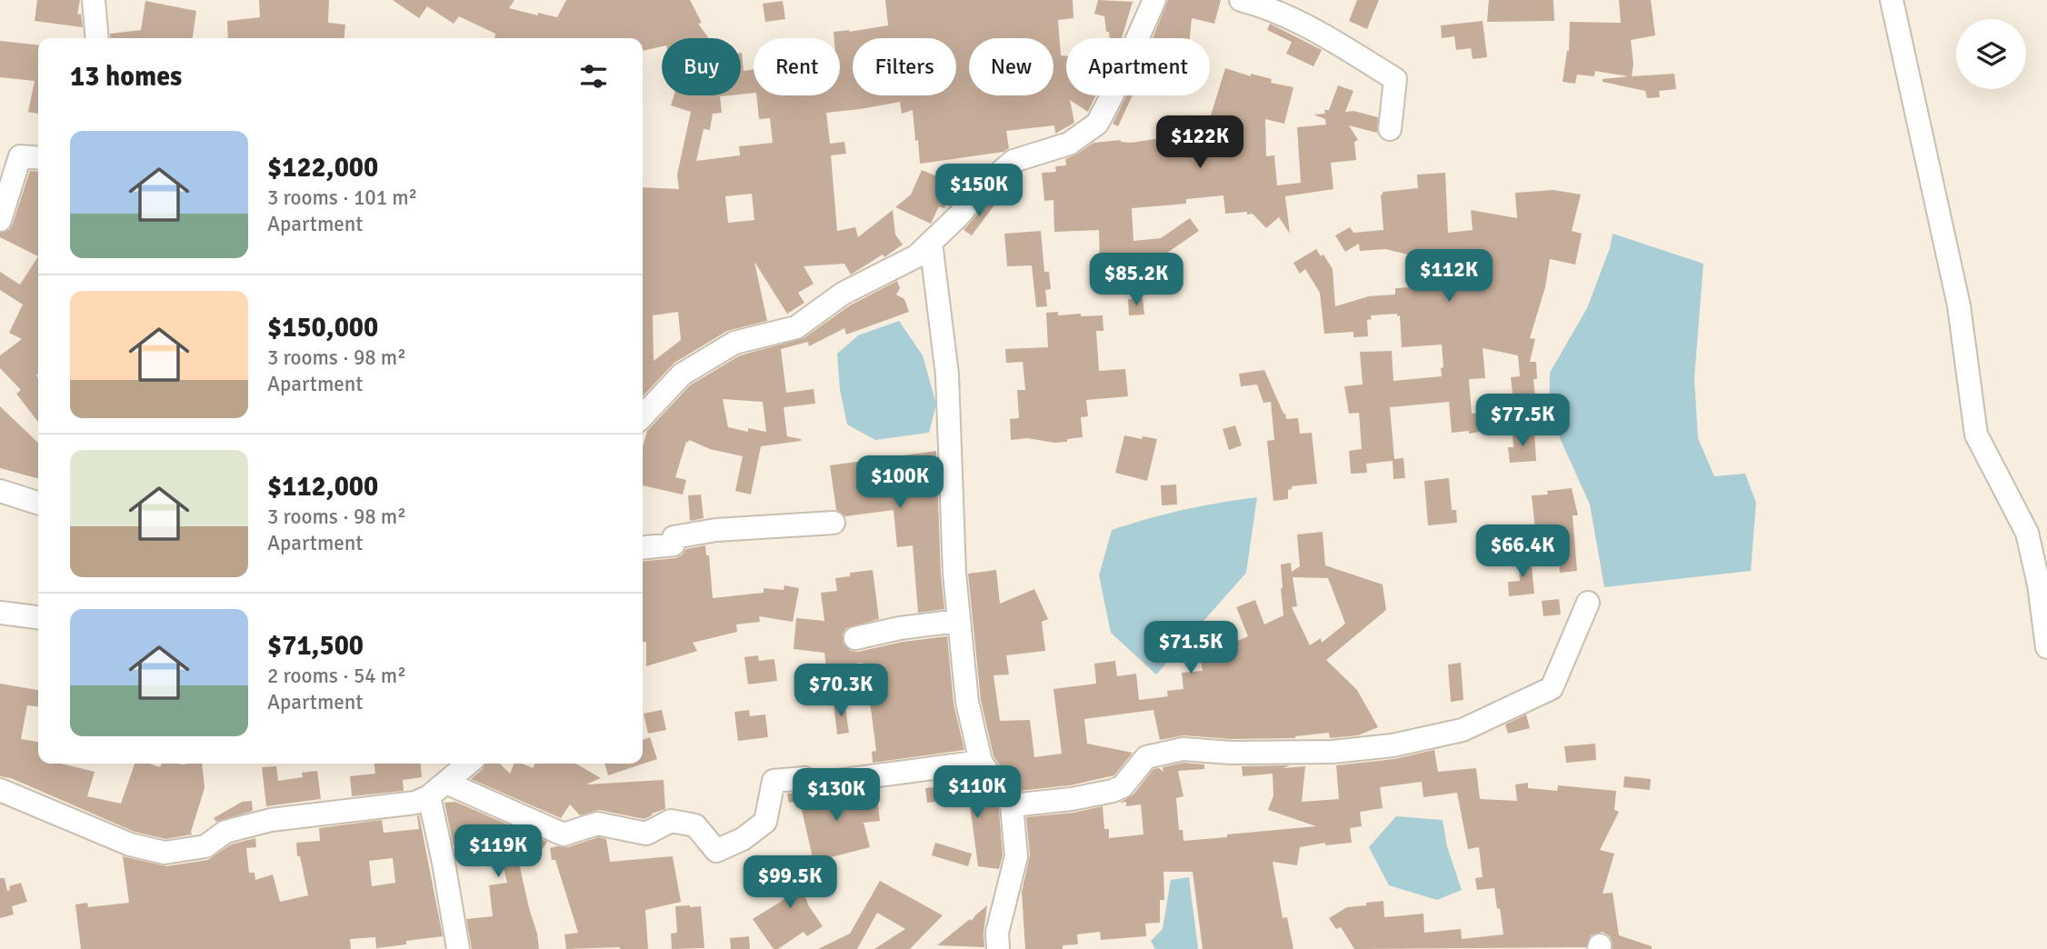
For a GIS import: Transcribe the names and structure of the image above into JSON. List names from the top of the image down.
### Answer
{
  "page": {
    "chip": [
      "Buy",
      "Rent",
      "Filters",
      "New",
      "Apartment"
    ],
    "heading": "13 homes",
    "list": [
      {
        "name": "$122,000",
        "note": "3 rooms · 101 m² · Apartment"
      },
      {
        "name": "$150,000",
        "note": "3 rooms · 98 m² · Apartment"
      },
      {
        "name": "$112,000",
        "note": "3 rooms · 98 m² · Apartment"
      },
      {
        "name": "$71,500",
        "note": "2 rooms · 54 m² · Apartment"
      }
    ],
    "price": [
      "$122K",
      "$150K",
      "$112K",
      "$85.2K",
      "$77.5K",
      "$100K",
      "$66.4K",
      "$71.5K",
      "$70.3K",
      "$110K",
      "$130K",
      "$119K",
      "$99.5K"
    ]
  }
}
